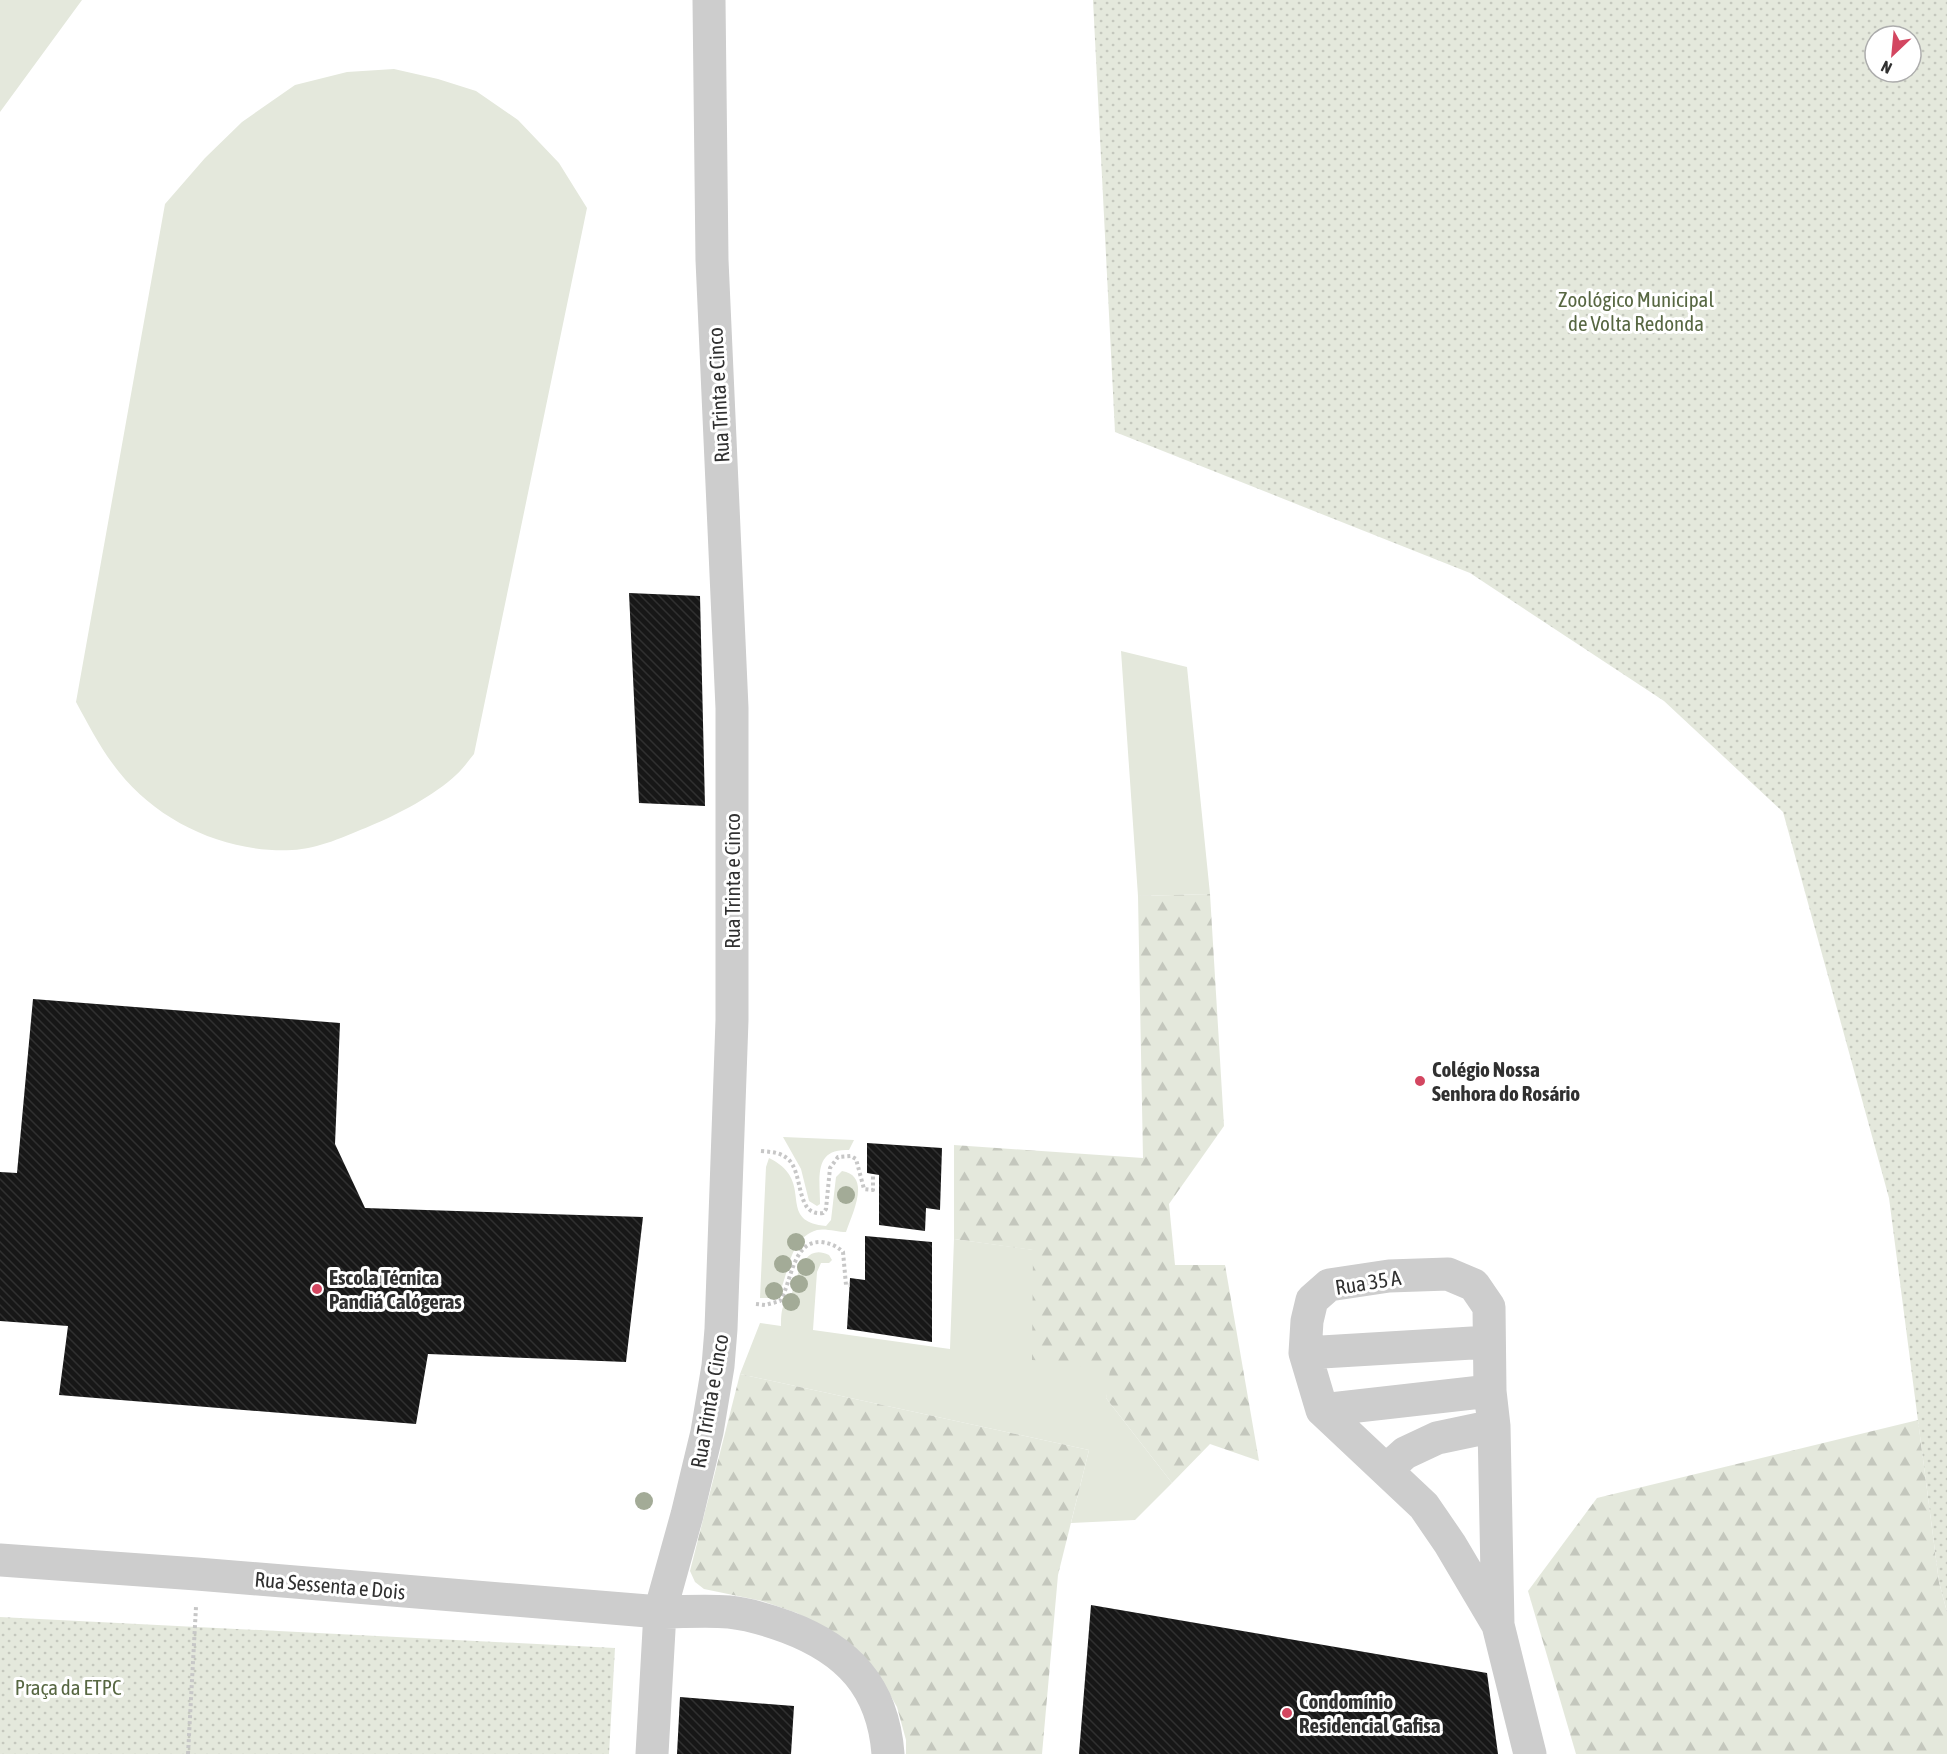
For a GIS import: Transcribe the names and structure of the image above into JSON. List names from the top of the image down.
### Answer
{
  "streets": {
    "street": ["Rua Trinta e Cinco", "Rua 35 A", "Rua Sessenta e Dois"]
  },
  "crossings": [
    ["Rua Trinta e Cinco", "Rua Sessenta e Dois"]
  ],
  "parks": ["Zoológico Municipal de Volta Redonda", "Praça da ETPC"],
  "places": ["Colégio Nossa Senhora do Rosário", "Escola Técnica Pandiá Calógeras", "Condomínio Residencial Gafisa"],
  "north": "bottom left"
}
